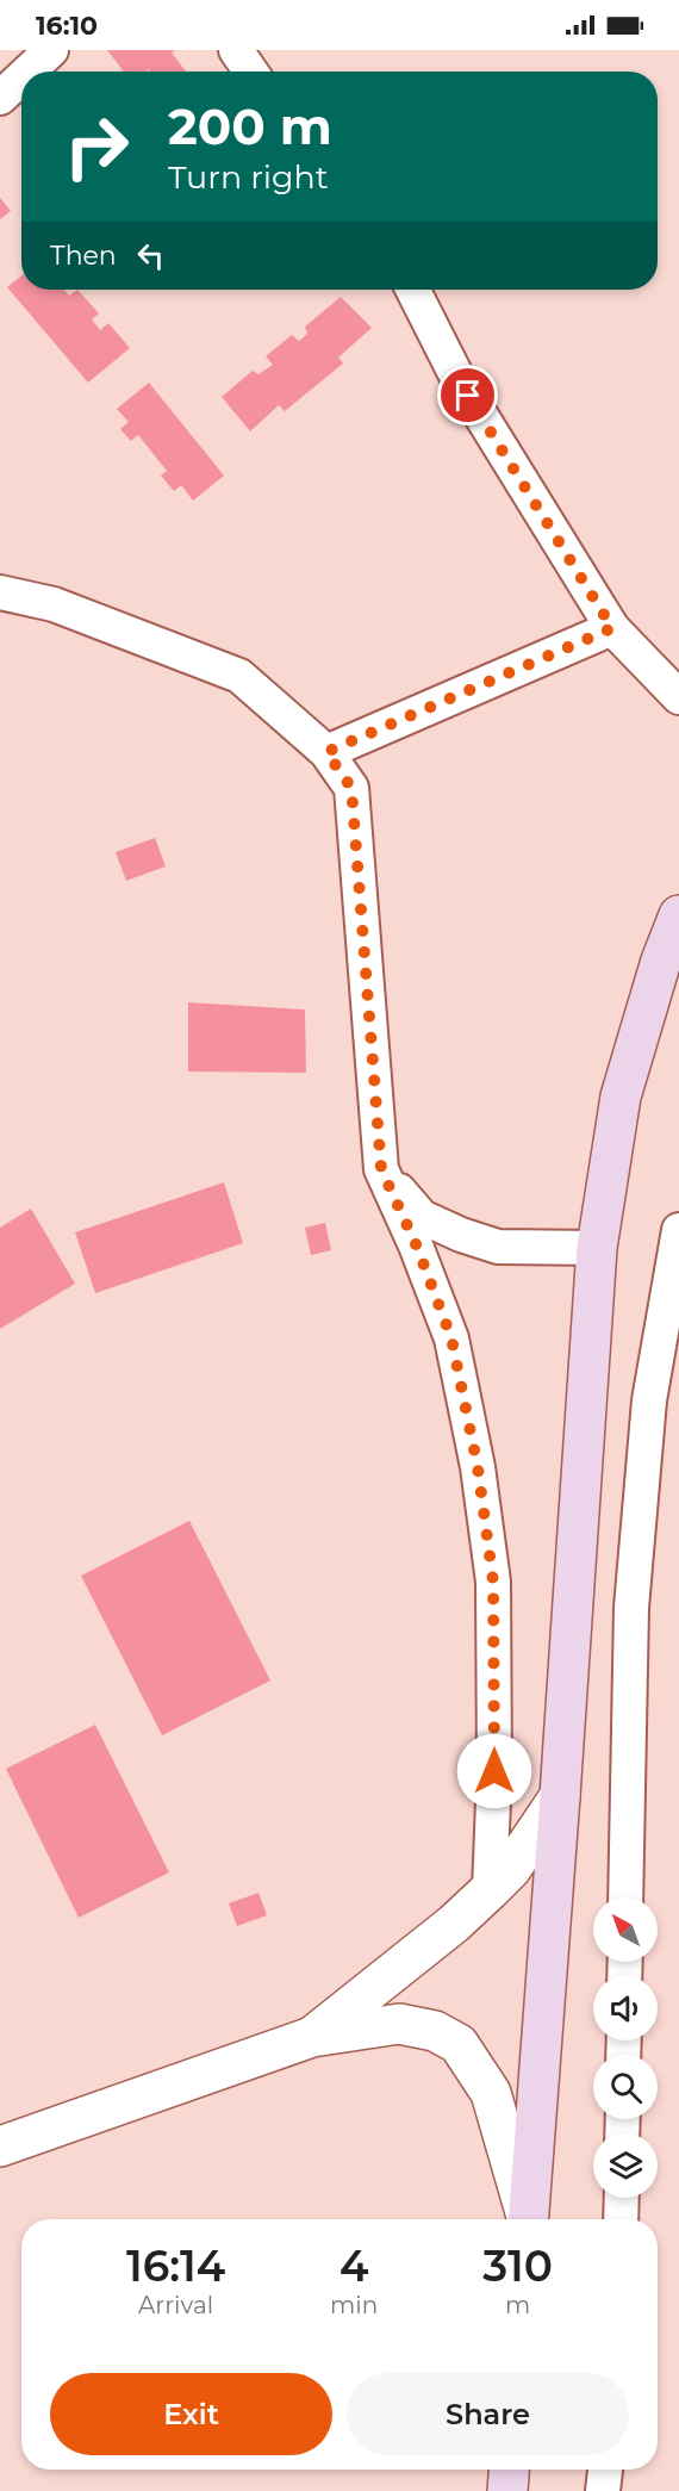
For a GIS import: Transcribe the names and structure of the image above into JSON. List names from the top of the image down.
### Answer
{
  "north": "top left",
  "page": {
    "status": "16:10",
    "turn": ["200 m", "Turn right"],
    "then": "Then",
    "eta": [
      "16:14",
      "Arrival",
      "4",
      "min",
      "310",
      "m"
    ],
    "buttons": ["Exit", "Share"]
  }
}
